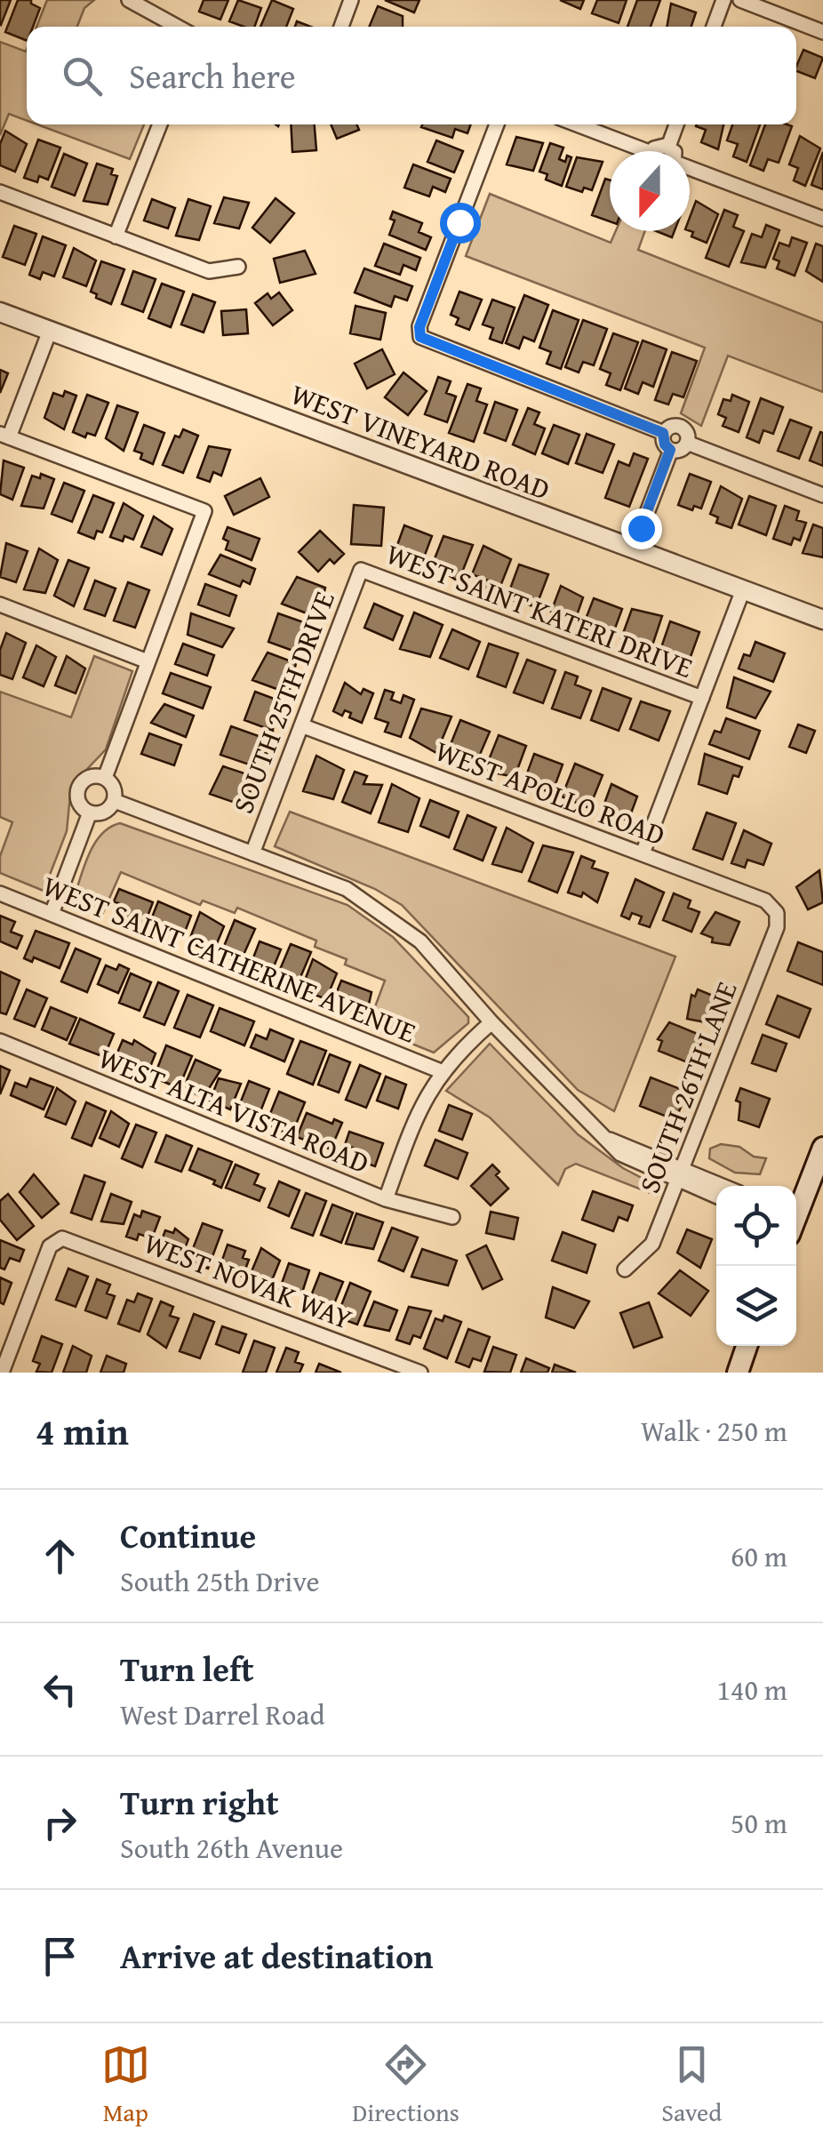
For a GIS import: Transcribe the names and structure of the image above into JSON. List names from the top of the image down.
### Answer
{
  "streets": {
    "street": [
      "WEST VINEYARD ROAD",
      "WEST SAINT KATERI DRIVE",
      "SOUTH 25TH DRIVE",
      "WEST APOLLO ROAD",
      "WEST SAINT CATHERINE AVENUE",
      "SOUTH 26TH LANE",
      "WEST ALTA VISTA ROAD",
      "WEST NOVAK WAY"
    ]
  },
  "crossings": [
    ["WEST SAINT KATERI DRIVE", "SOUTH 25TH DRIVE"],
    ["SOUTH 25TH DRIVE", "WEST APOLLO ROAD"],
    ["WEST APOLLO ROAD", "SOUTH 26TH LANE"]
  ],
  "north": "bottom",
  "page": {
    "search": "Search here",
    "heading": ["4 min", "Walk · 250 m"],
    "list": [
      ["Continue", "South 25th Drive", "60 m"],
      ["Turn left", "West Darrel Road", "140 m"],
      ["Turn right", "South 26th Avenue", "50 m"],
      "Arrive at destination"
    ],
    "nav": ["Map", "Directions", "Saved"]
  }
}
